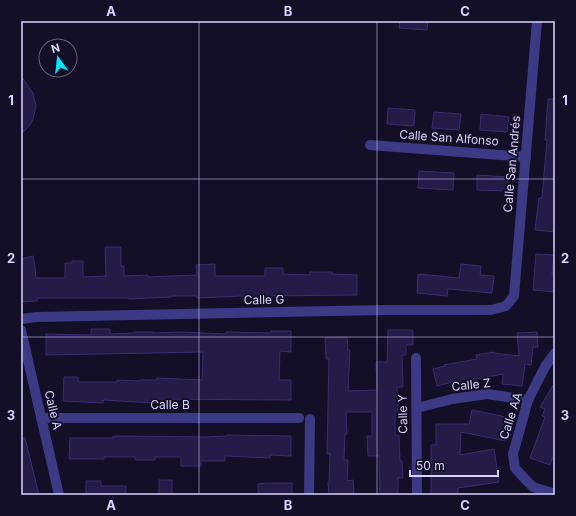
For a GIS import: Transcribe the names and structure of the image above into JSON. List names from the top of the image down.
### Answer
{
  "streets": {
    "street": [
      "Calle San Alfonso",
      "Calle San Andrés",
      "Calle G",
      "Calle Z",
      "Calle B",
      "Calle A",
      "Calle Y",
      "Calle AA"
    ]
  },
  "crossings": [
    ["Calle San Alfonso", "Calle San Andrés"],
    ["Calle San Andrés", "Calle G"],
    ["Calle Z", "Calle Y"],
    ["Calle Z", "Calle AA"],
    ["Calle B", "Calle A"]
  ],
  "scale_bar": "50 m",
  "north": "top",
  "grid": {
    "columns": ["A", "B", "C"],
    "rows": ["1", "2", "3"]
  }
}
